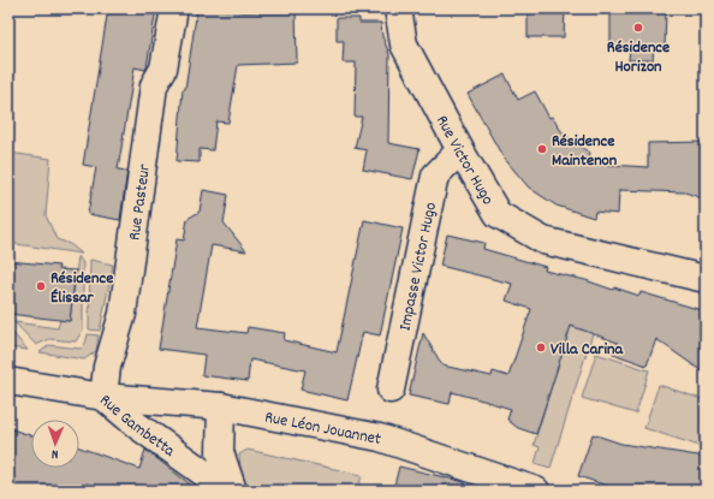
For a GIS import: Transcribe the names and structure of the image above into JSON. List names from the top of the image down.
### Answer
{
  "streets": {
    "street": [
      "Rue Victor Hugo",
      "Rue Pasteur",
      "Impasse Victor Hugo",
      "Rue Gambetta",
      "Rue Léon Jouannet"
    ]
  },
  "crossings": [
    ["Rue Victor Hugo", "Impasse Victor Hugo"],
    ["Rue Pasteur", "Rue Gambetta"],
    ["Rue Pasteur", "Rue Léon Jouannet"],
    ["Rue Gambetta", "Rue Léon Jouannet"]
  ],
  "places": [
    "Résidence Horizon",
    "Résidence Maintenon",
    "Résidence Élissar",
    "Villa Carina"
  ],
  "north": "bottom"
}
